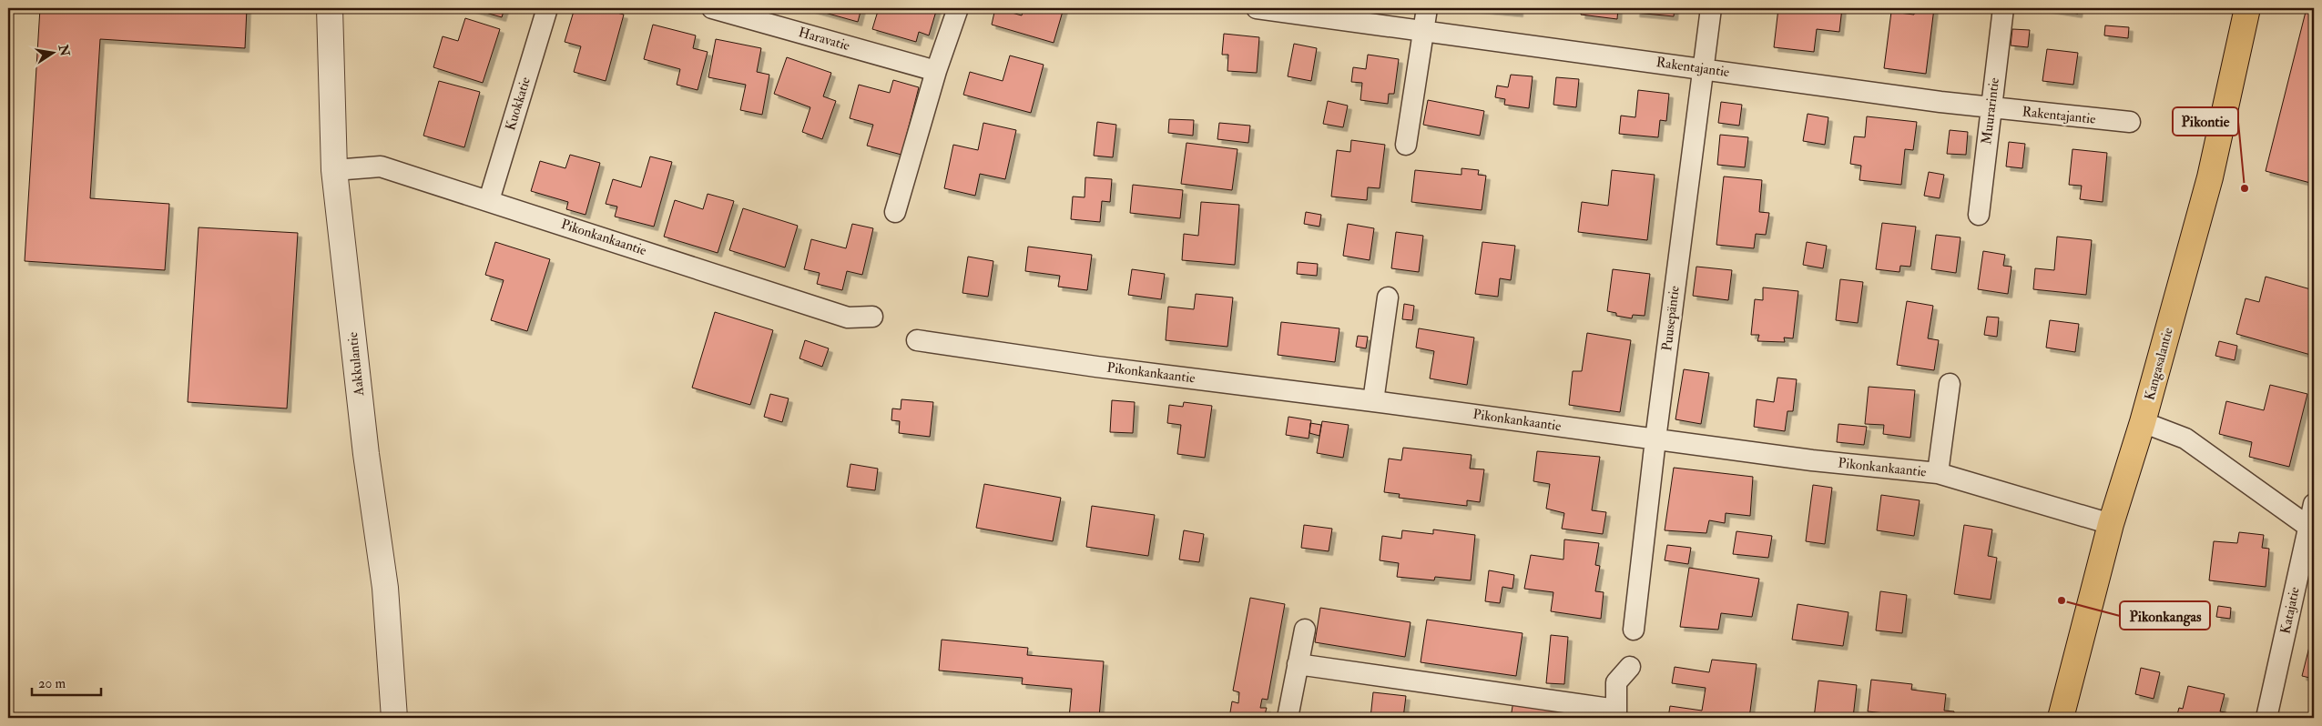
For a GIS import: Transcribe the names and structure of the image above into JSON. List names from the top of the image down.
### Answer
{
  "streets": {
    "main road": ["Kangasalantie"],
    "street": [
      "Haravatie",
      "Rakentajantie",
      "Kuokkatie",
      "Muurarintie",
      "Pikonkankaantie",
      "Puusepäntie",
      "Aakkulantie",
      "Katajatie"
    ]
  },
  "crossings": [
    ["Rakentajantie", "Muurarintie"],
    ["Rakentajantie", "Puusepäntie"],
    ["Kuokkatie", "Pikonkankaantie"],
    ["Pikonkankaantie", "Puusepäntie"],
    ["Pikonkankaantie", "Aakkulantie"],
    ["Pikonkankaantie", "Kangasalantie"]
  ],
  "places": ["Pikontie", "Pikonkangas"],
  "scale_bar": "20 m",
  "north": "right"
}
